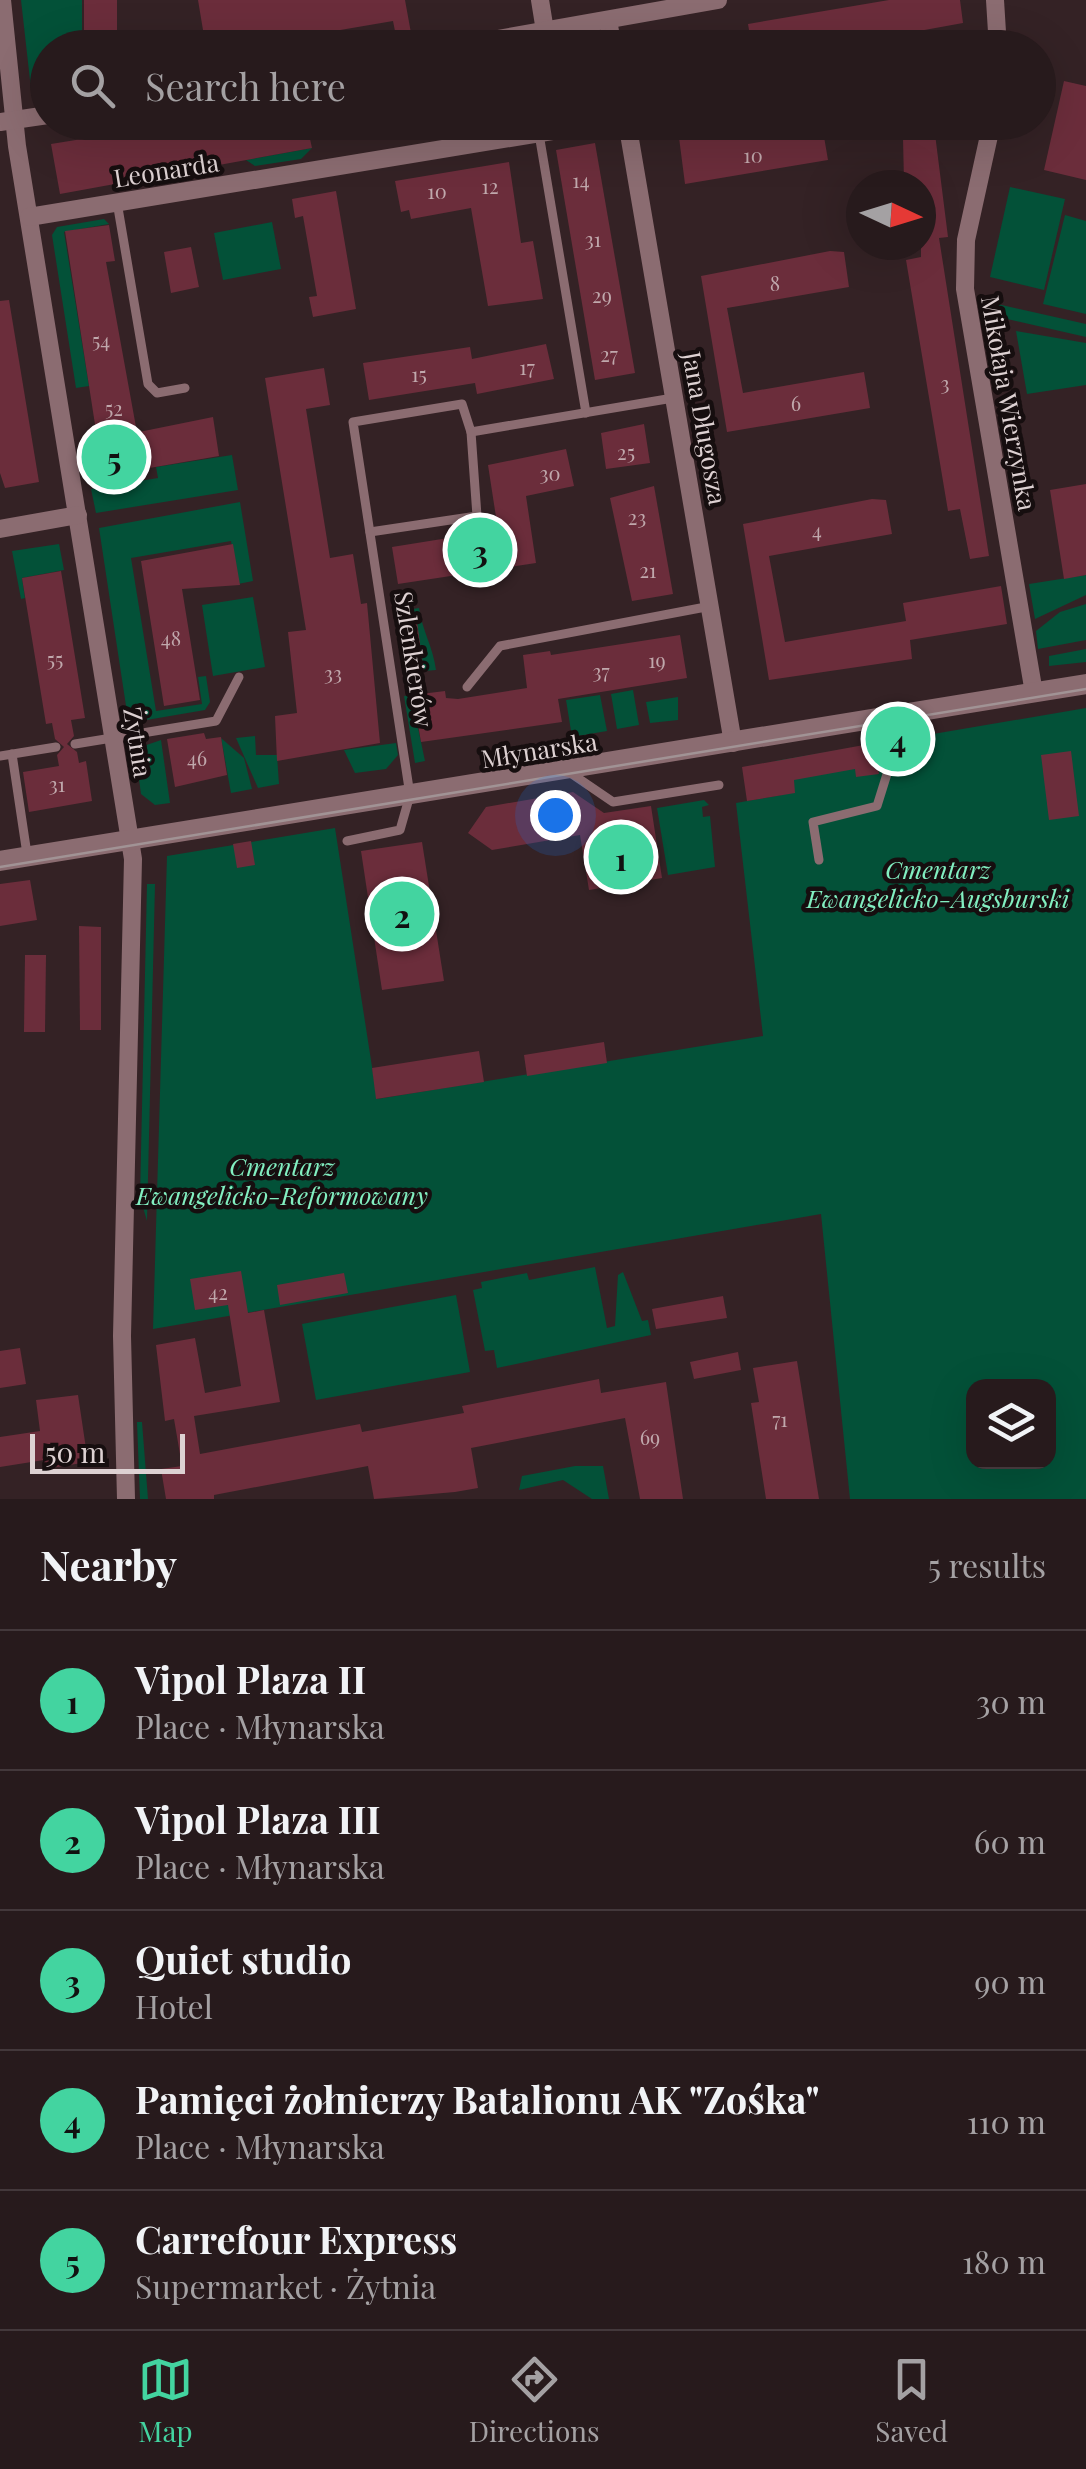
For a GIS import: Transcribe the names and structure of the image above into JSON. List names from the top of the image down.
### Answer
{
  "streets": {
    "street": [
      "Leonarda",
      "Mikołaja Wierzynka",
      "Jana Długosza",
      "Żytnia",
      "Młynarska"
    ],
    "lane": ["Szlenkierów"]
  },
  "crossings": [
    ["Leonarda", "Żytnia"],
    ["Mikołaja Wierzynka", "Młynarska"],
    ["Jana Długosza", "Młynarska"],
    ["Szlenkierów", "Młynarska"],
    ["Żytnia", "Młynarska"]
  ],
  "parks": ["Cmentarz Ewangelicko-Augsburski", "Cmentarz Ewangelicko-Reformowany"],
  "house_numbers": [
    "10",
    "14",
    "12",
    "10",
    "31",
    "8",
    "29",
    "54",
    "27",
    "17",
    "15",
    "3",
    "6",
    "52",
    "25",
    "30",
    "23",
    "4",
    "21",
    "48",
    "55",
    "19",
    "37",
    "33",
    "46",
    "31",
    "42",
    "71",
    "69"
  ],
  "scale_bar": "50 m",
  "north": "right",
  "page": {
    "search": "Search here",
    "pins": [
      "5",
      "3",
      "4",
      "1",
      "2"
    ],
    "scale": "50 m",
    "heading": ["Nearby", "5 results"],
    "list": [
      {
        "mark": "1",
        "name": "Vipol Plaza II",
        "note": "Place · Młynarska",
        "value": "30 m"
      },
      {
        "mark": "2",
        "name": "Vipol Plaza III",
        "note": "Place · Młynarska",
        "value": "60 m"
      },
      {
        "mark": "3",
        "name": "Quiet studio",
        "note": "Hotel",
        "value": "90 m"
      },
      {
        "mark": "4",
        "name": "Pamięci żołnierzy Batalionu AK \"Zośka\"",
        "note": "Place · Młynarska",
        "value": "110 m"
      },
      {
        "mark": "5",
        "name": "Carrefour Express",
        "note": "Supermarket · Żytnia",
        "value": "180 m"
      }
    ],
    "nav": ["Map", "Directions", "Saved"]
  }
}
